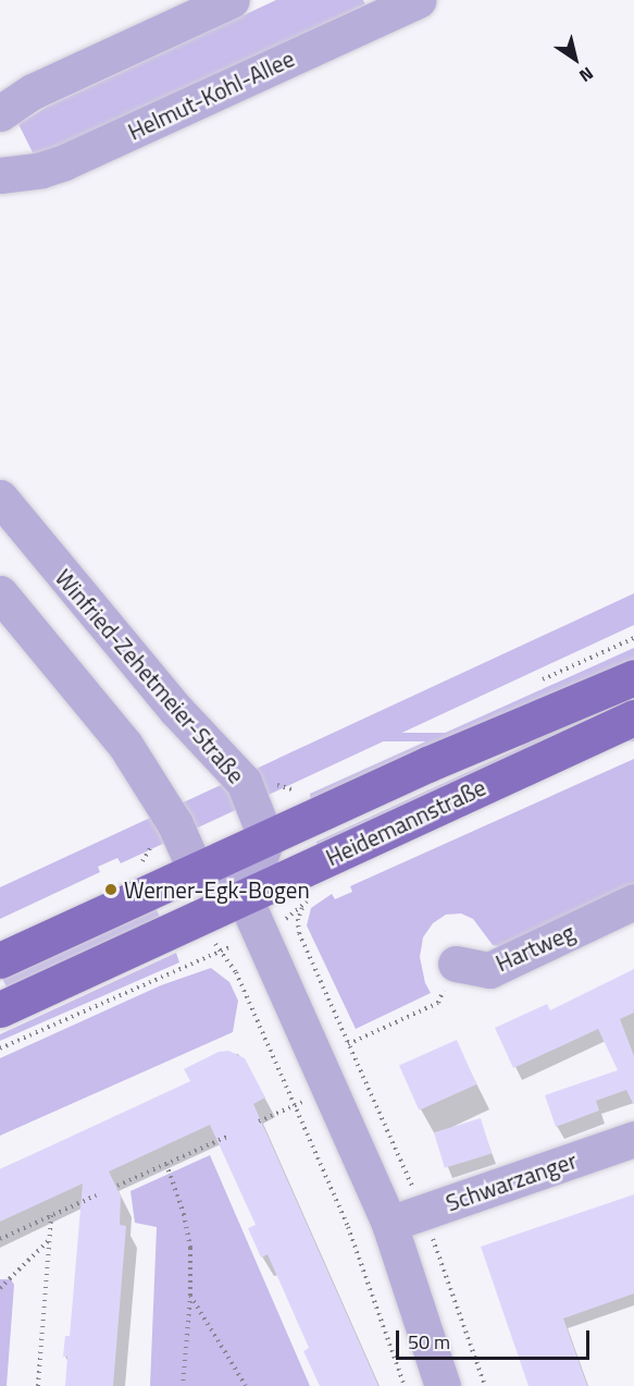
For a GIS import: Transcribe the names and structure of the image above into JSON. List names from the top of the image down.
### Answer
{
  "streets": {
    "main road": ["Heidemannstraße"],
    "street": [
      "Helmut-Kohl-Allee",
      "Winfried-Zehetmeier-Straße",
      "Hartweg",
      "Schwarzanger"
    ]
  },
  "crossings": [
    ["Winfried-Zehetmeier-Straße", "Heidemannstraße"]
  ],
  "places": ["Werner-Egk-Bogen"],
  "scale_bar": "50 m",
  "north": "bottom right"
}
